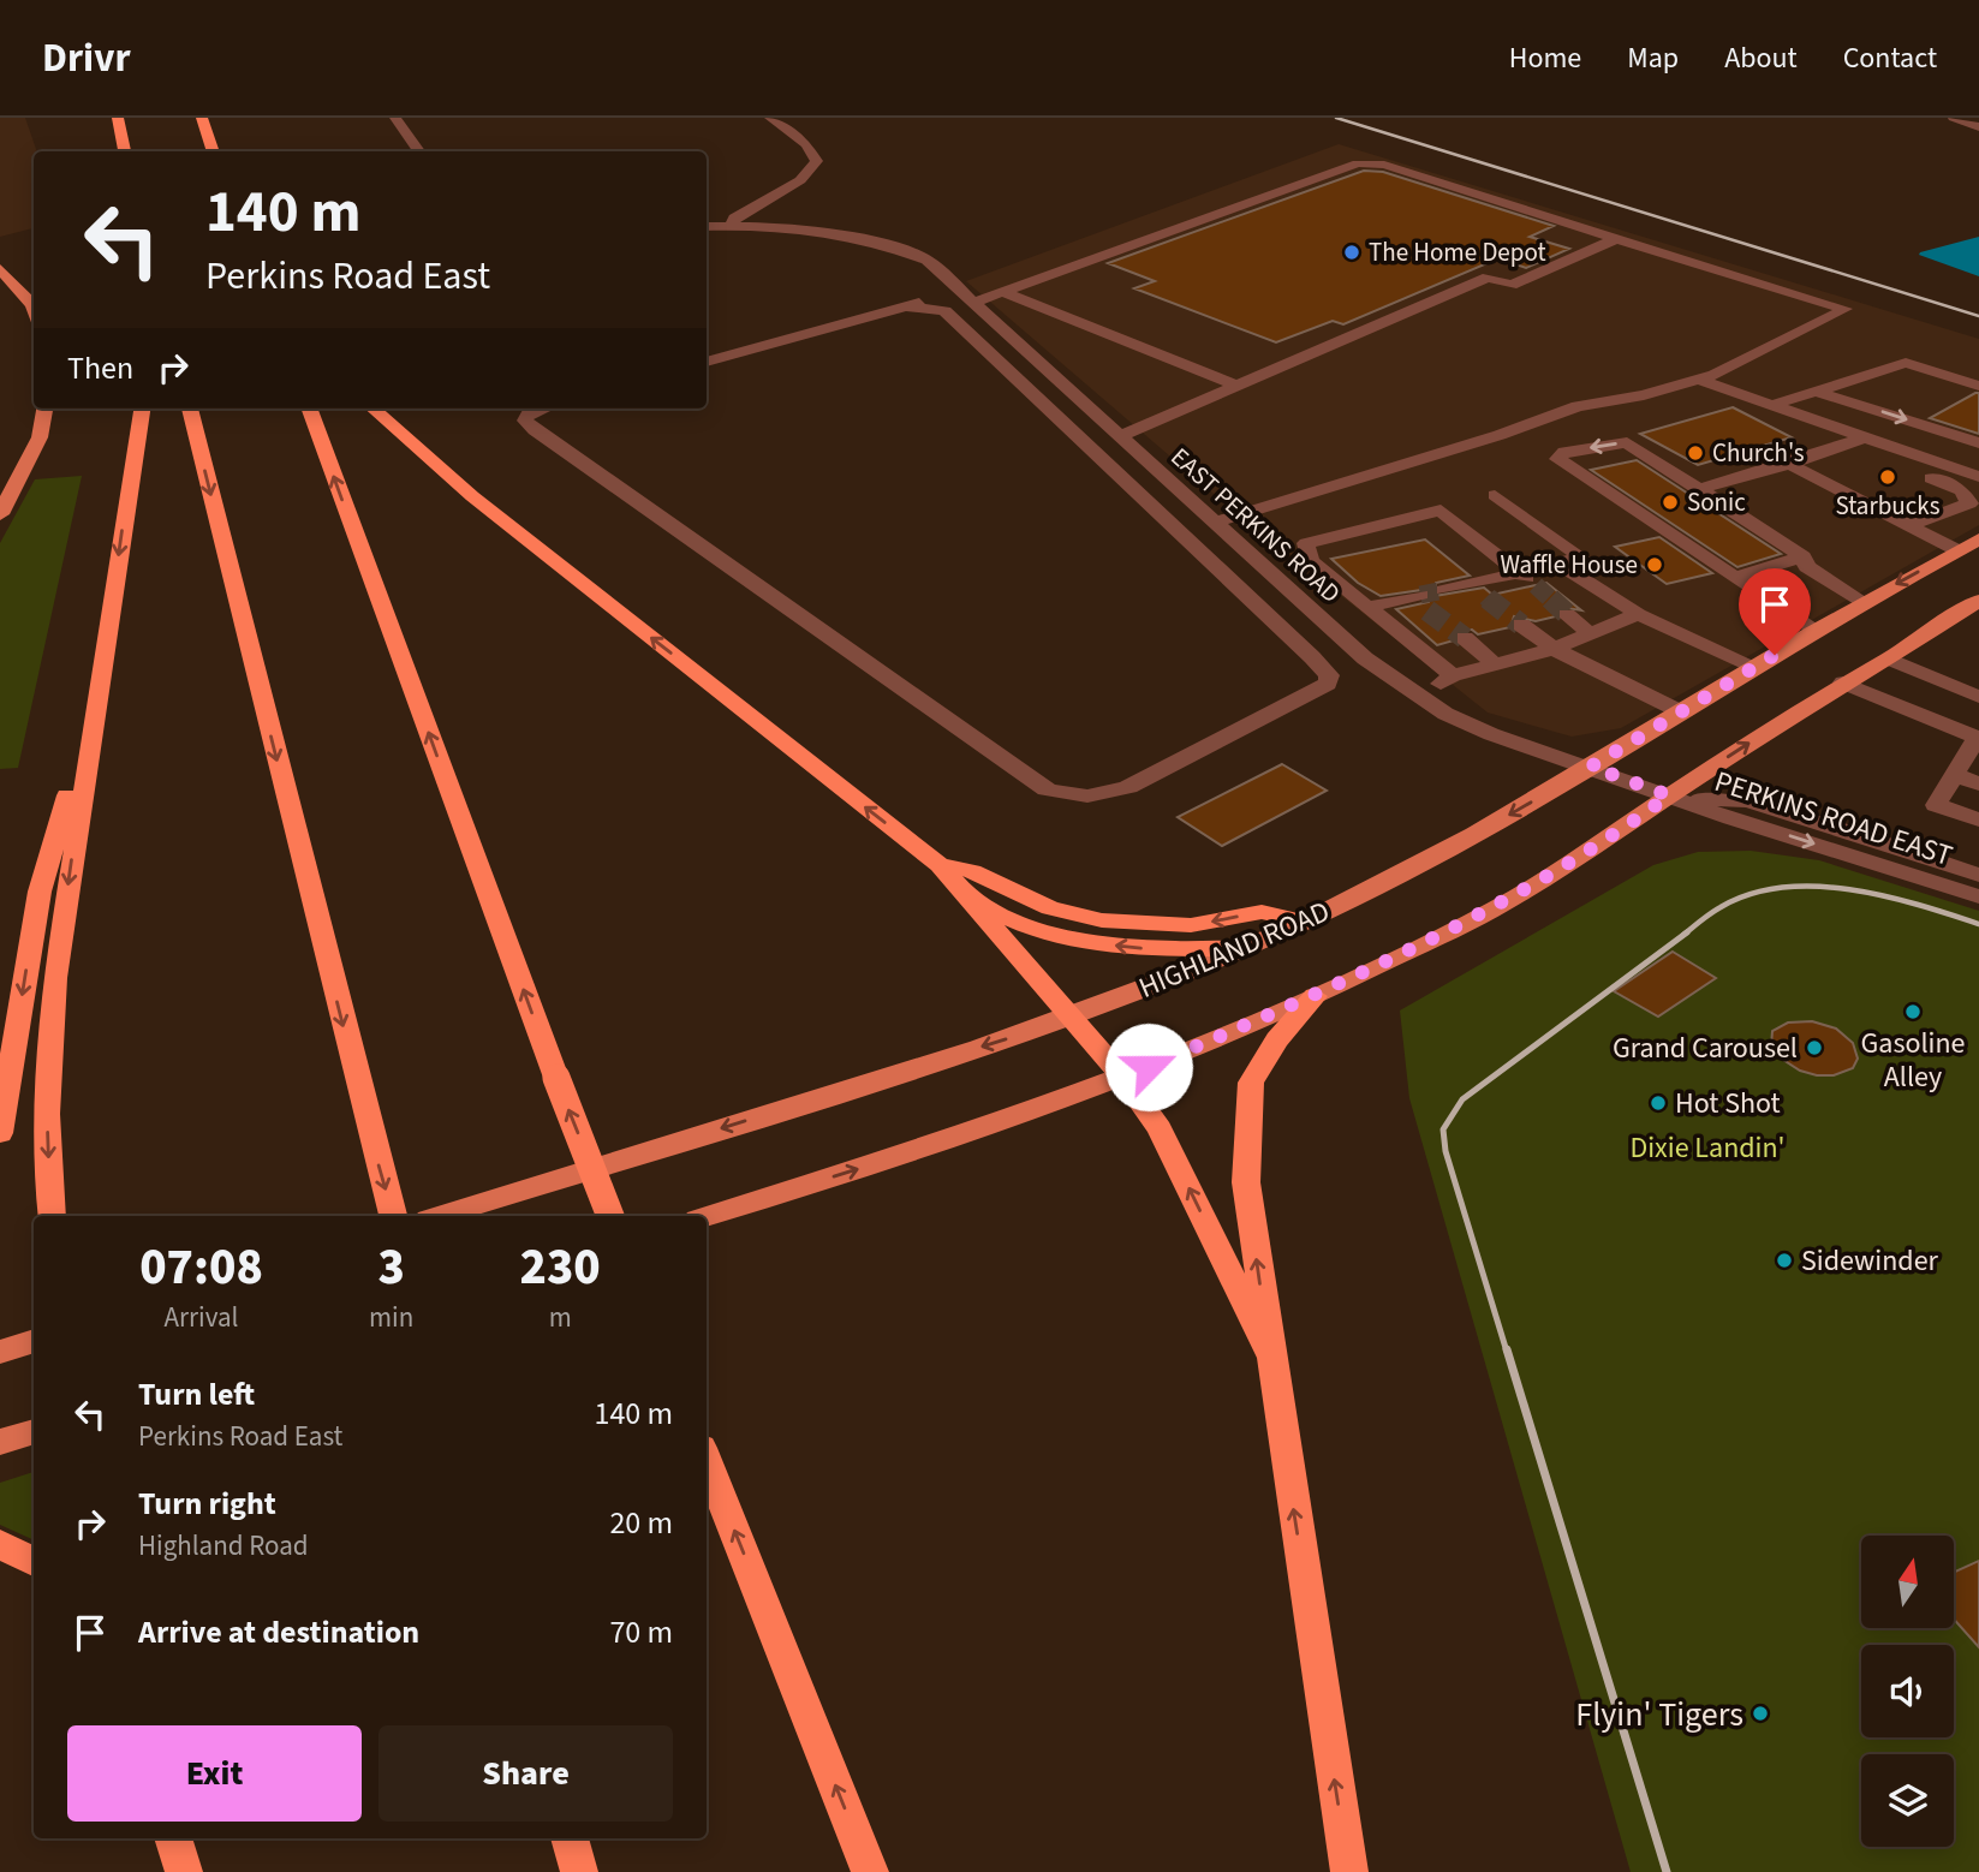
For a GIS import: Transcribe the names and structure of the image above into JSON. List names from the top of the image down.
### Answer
{
  "streets": {
    "main road": ["HIGHLAND ROAD"],
    "street": ["EAST PERKINS ROAD", "PERKINS ROAD EAST"]
  },
  "crossings": [
    ["EAST PERKINS ROAD", "PERKINS ROAD EAST"],
    ["EAST PERKINS ROAD", "HIGHLAND ROAD"],
    ["PERKINS ROAD EAST", "HIGHLAND ROAD"]
  ],
  "parks": ["Dixie Landin'"],
  "places": [
    "The Home Depot",
    "Church's",
    "Starbucks",
    "Sonic",
    "Waffle House",
    "Gasoline Alley",
    "Grand Carousel",
    "Hot Shot",
    "Sidewinder",
    "Flyin' Tigers"
  ],
  "north": "top",
  "page": {
    "header": "Drivr",
    "nav": [
      "Home",
      "Map",
      "About",
      "Contact"
    ],
    "turn": ["140 m", "Perkins Road East"],
    "then": "Then",
    "eta": [
      "07:08",
      "Arrival",
      "3",
      "min",
      "230",
      "m"
    ],
    "list": [
      {
        "name": "Turn left",
        "note": "Perkins Road East",
        "value": "140 m"
      },
      {
        "name": "Turn right",
        "note": "Highland Road",
        "value": "20 m"
      },
      {
        "name": "Arrive at destination",
        "value": "70 m"
      }
    ],
    "buttons": ["Exit", "Share"]
  }
}
